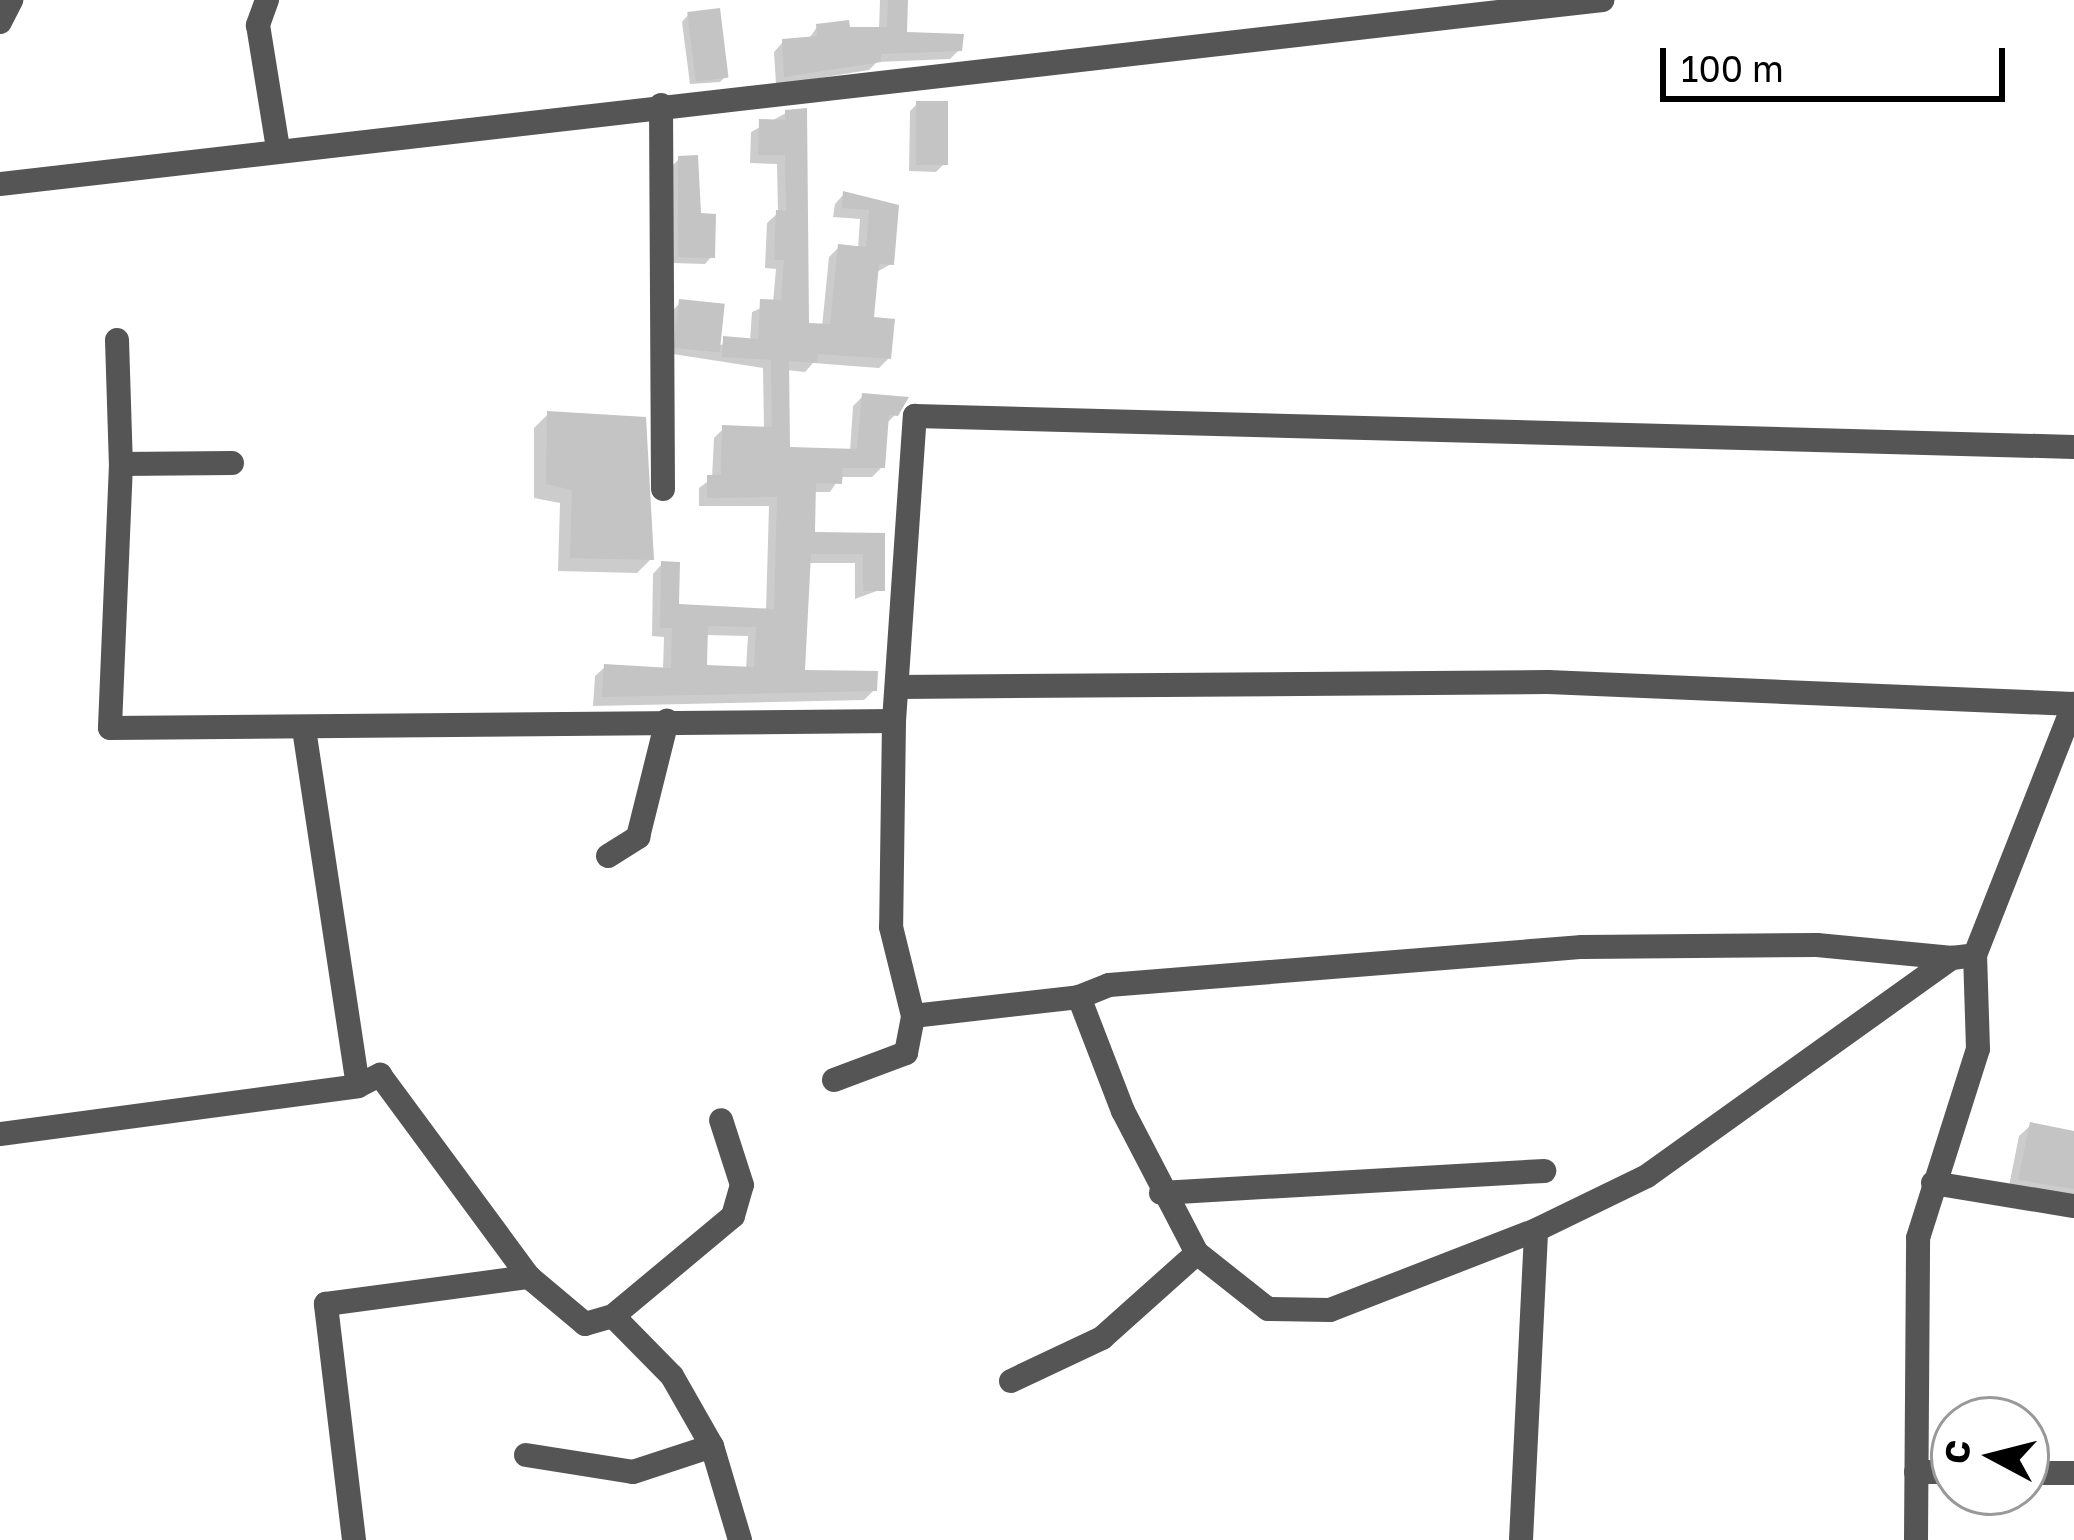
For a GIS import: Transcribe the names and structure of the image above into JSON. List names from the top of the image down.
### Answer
{
  "scale_bar": "100 m",
  "north": "left"
}
